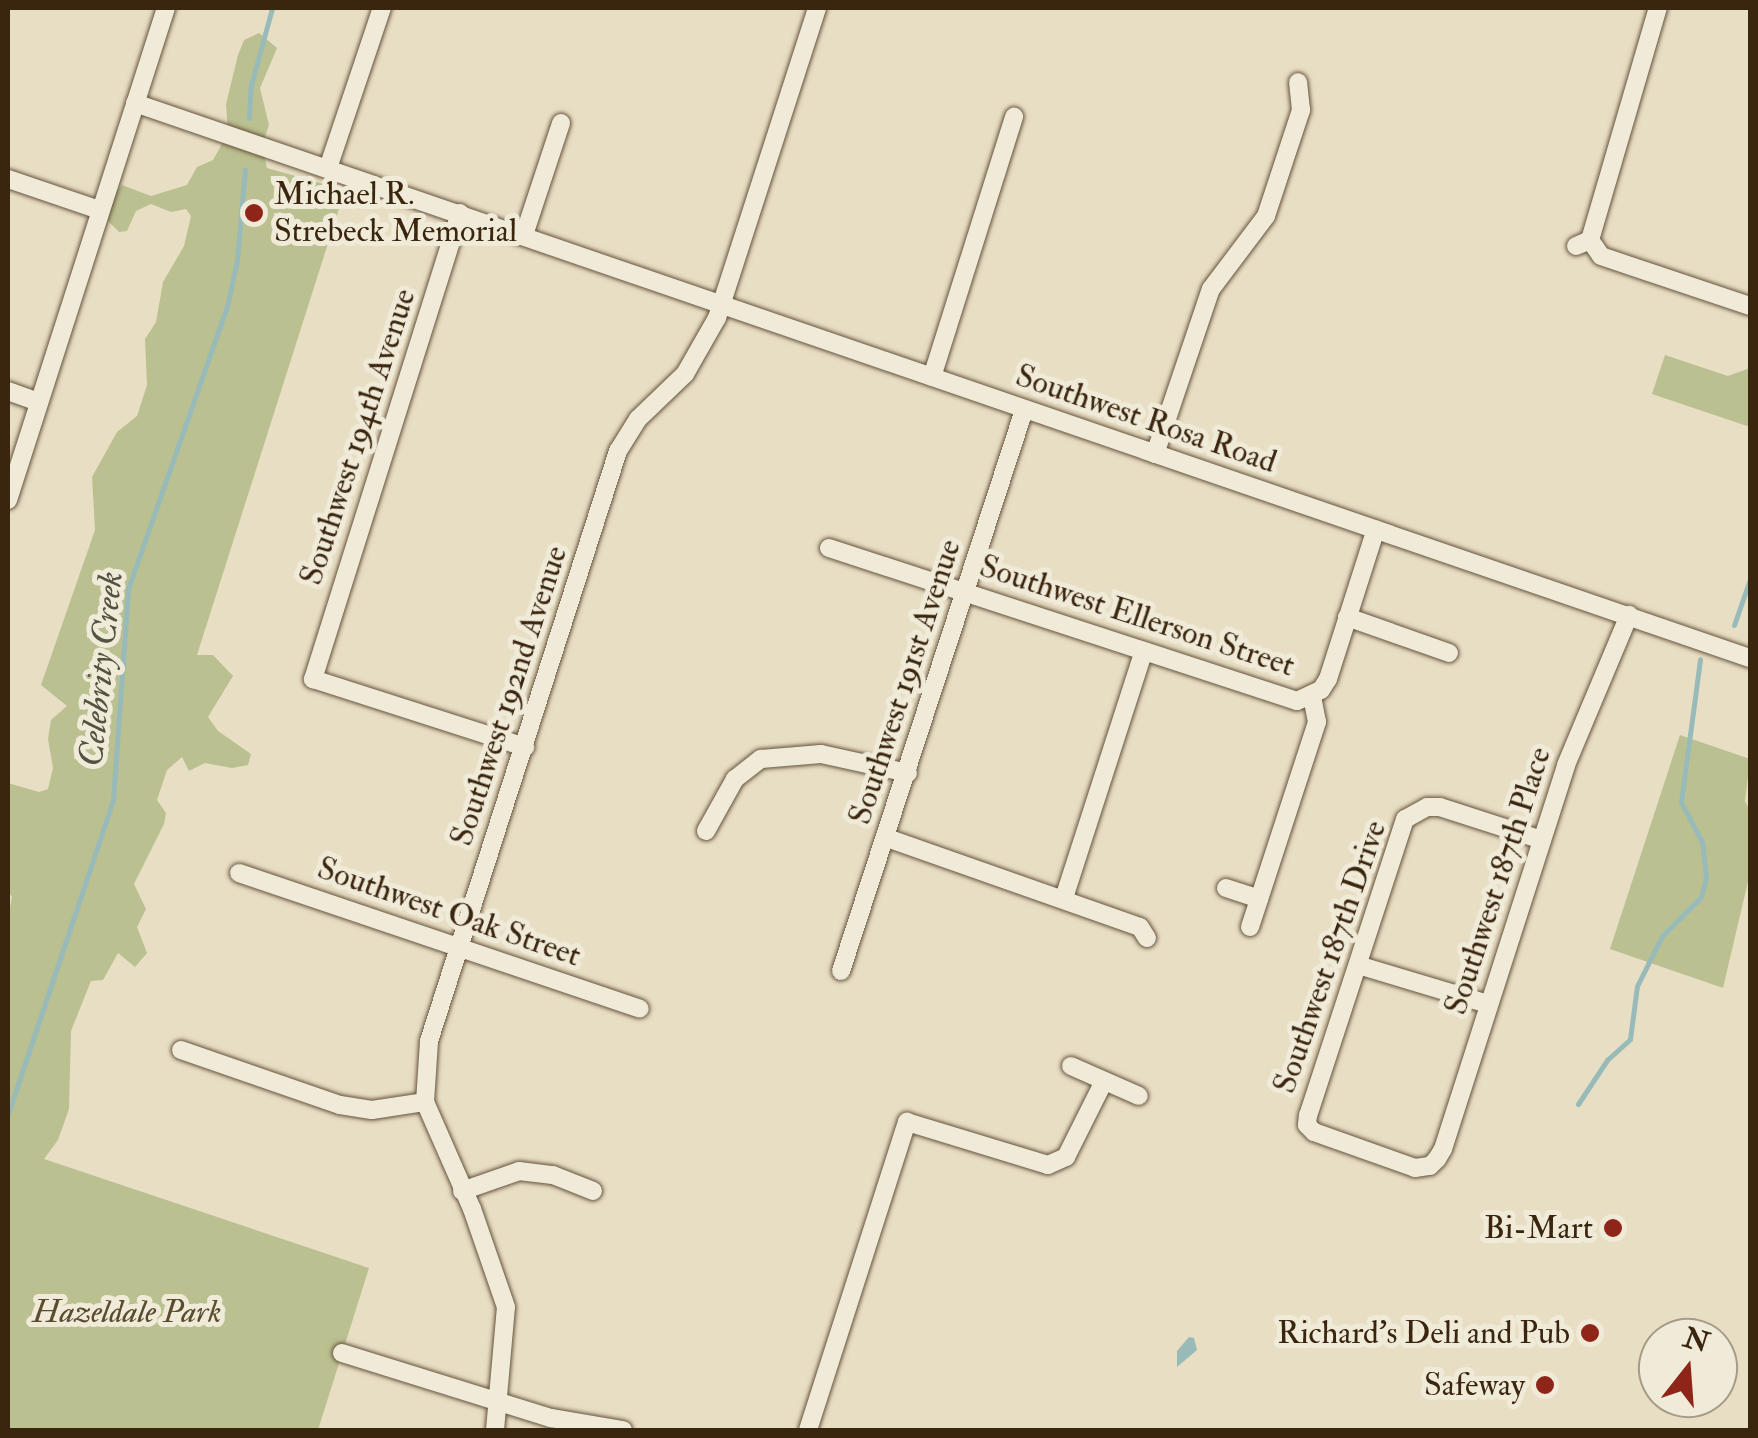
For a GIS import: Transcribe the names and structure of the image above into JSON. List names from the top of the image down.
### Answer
{
  "streets": {
    "street": [
      "Southwest Rosa Road",
      "Southwest 194th Avenue",
      "Southwest Ellerson Street",
      "Southwest 191st Avenue",
      "Southwest 192nd Avenue",
      "Southwest 187th Place",
      "Southwest Oak Street",
      "Southwest 187th Drive"
    ]
  },
  "crossings": [
    ["Southwest Rosa Road", "Southwest 194th Avenue"],
    ["Southwest Rosa Road", "Southwest Ellerson Street"],
    ["Southwest Rosa Road", "Southwest 191st Avenue"],
    ["Southwest Rosa Road", "Southwest 192nd Avenue"],
    ["Southwest Rosa Road", "Southwest 187th Place"],
    ["Southwest 194th Avenue", "Southwest 192nd Avenue"],
    ["Southwest Ellerson Street", "Southwest 191st Avenue"],
    ["Southwest 192nd Avenue", "Southwest Oak Street"],
    ["Southwest 187th Place", "Southwest 187th Drive"]
  ],
  "water": ["Celebrity Creek"],
  "parks": ["Hazeldale Park"],
  "places": [
    "Michael R. Strebeck Memorial",
    "Bi-Mart",
    "Richard's Deli and Pub",
    "Safeway"
  ],
  "north": "top"
}
